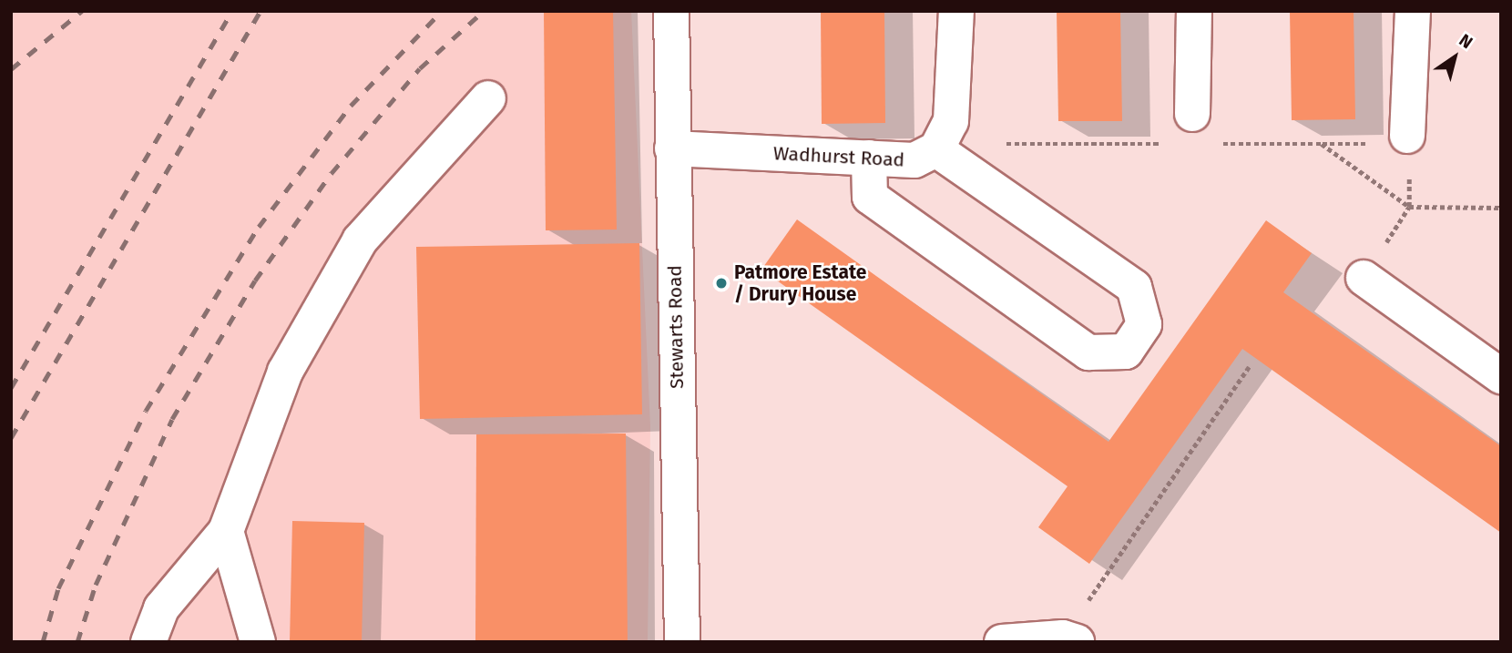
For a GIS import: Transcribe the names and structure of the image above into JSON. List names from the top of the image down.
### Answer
{
  "streets": {
    "street": ["Wadhurst Road", "Stewarts Road"]
  },
  "crossings": [
    ["Wadhurst Road", "Stewarts Road"]
  ],
  "places": ["Patmore Estate / Drury House"],
  "north": "top right"
}
